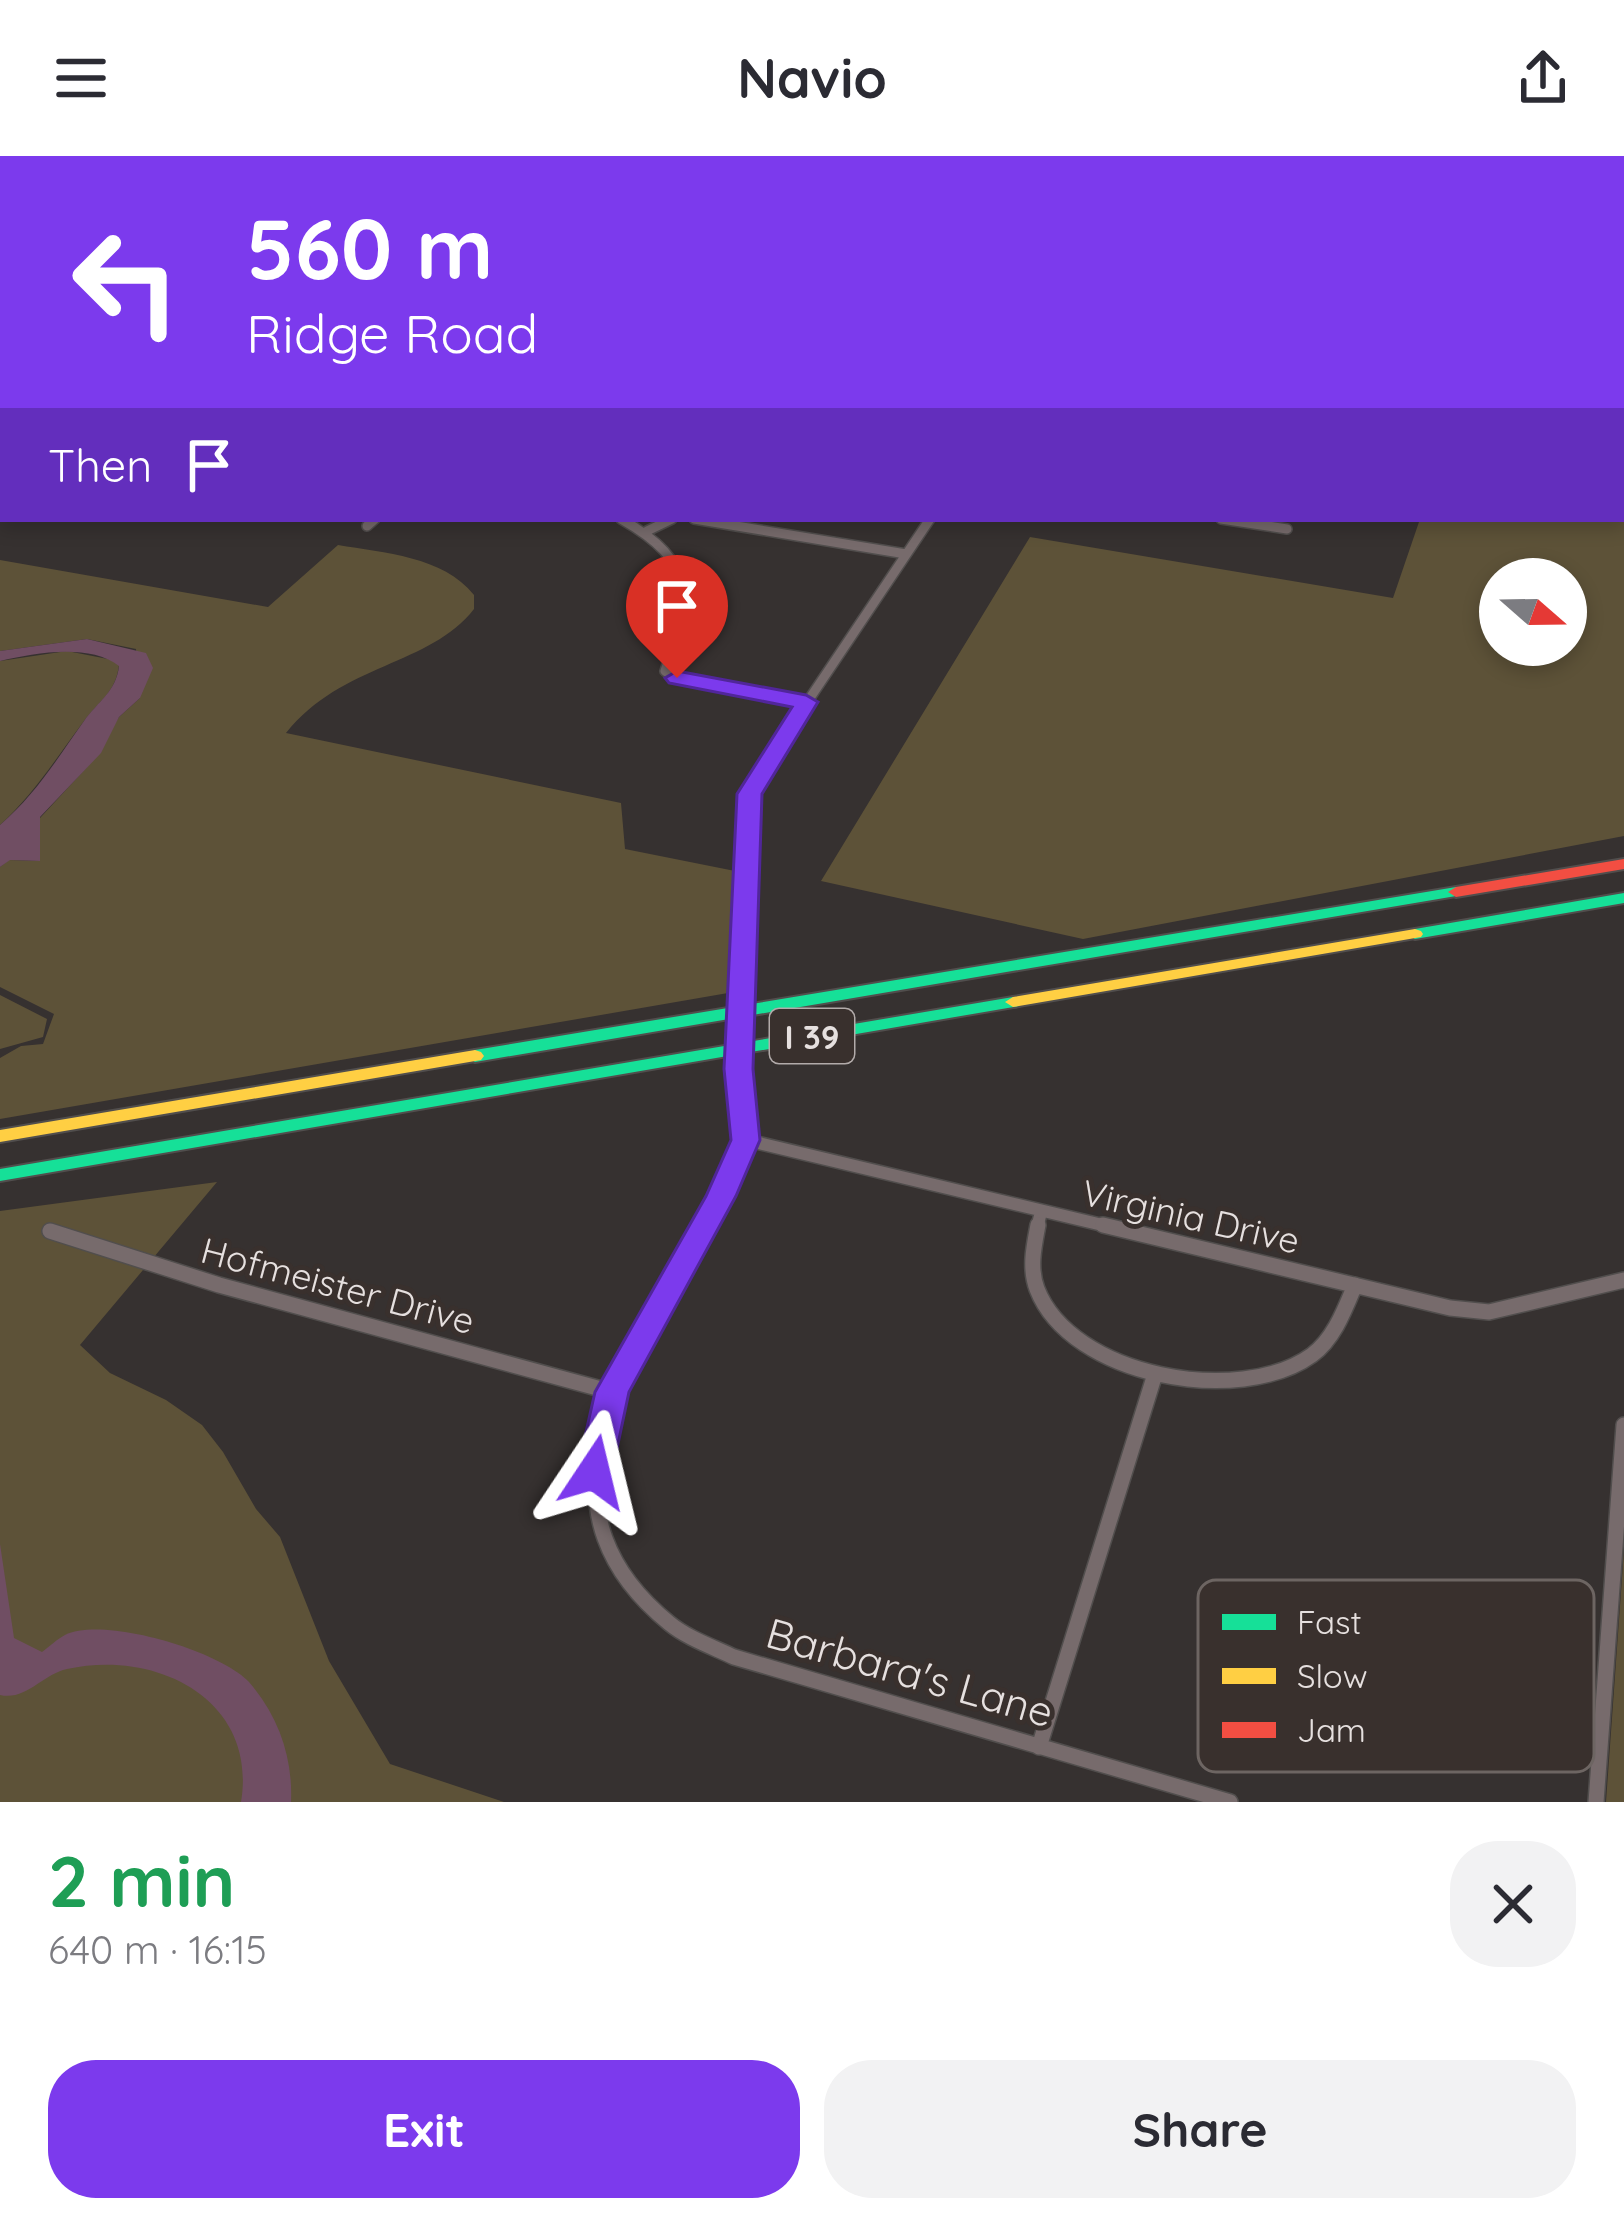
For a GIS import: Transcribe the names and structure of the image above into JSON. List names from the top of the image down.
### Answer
{
  "streets": {
    "highway": ["I 39"],
    "street": ["Virginia Drive", "Hofmeister Drive", "Barbara's Lane"]
  },
  "crossings": [
    ["Hofmeister Drive", "Barbara's Lane"]
  ],
  "legend": ["Fast", "Slow", "Jam"],
  "north": "right",
  "page": {
    "header": "Navio",
    "turn": ["560 m", "Ridge Road"],
    "then": "Then",
    "heading": ["2 min", "640 m · 16:15"],
    "buttons": ["Exit", "Share"]
  }
}
